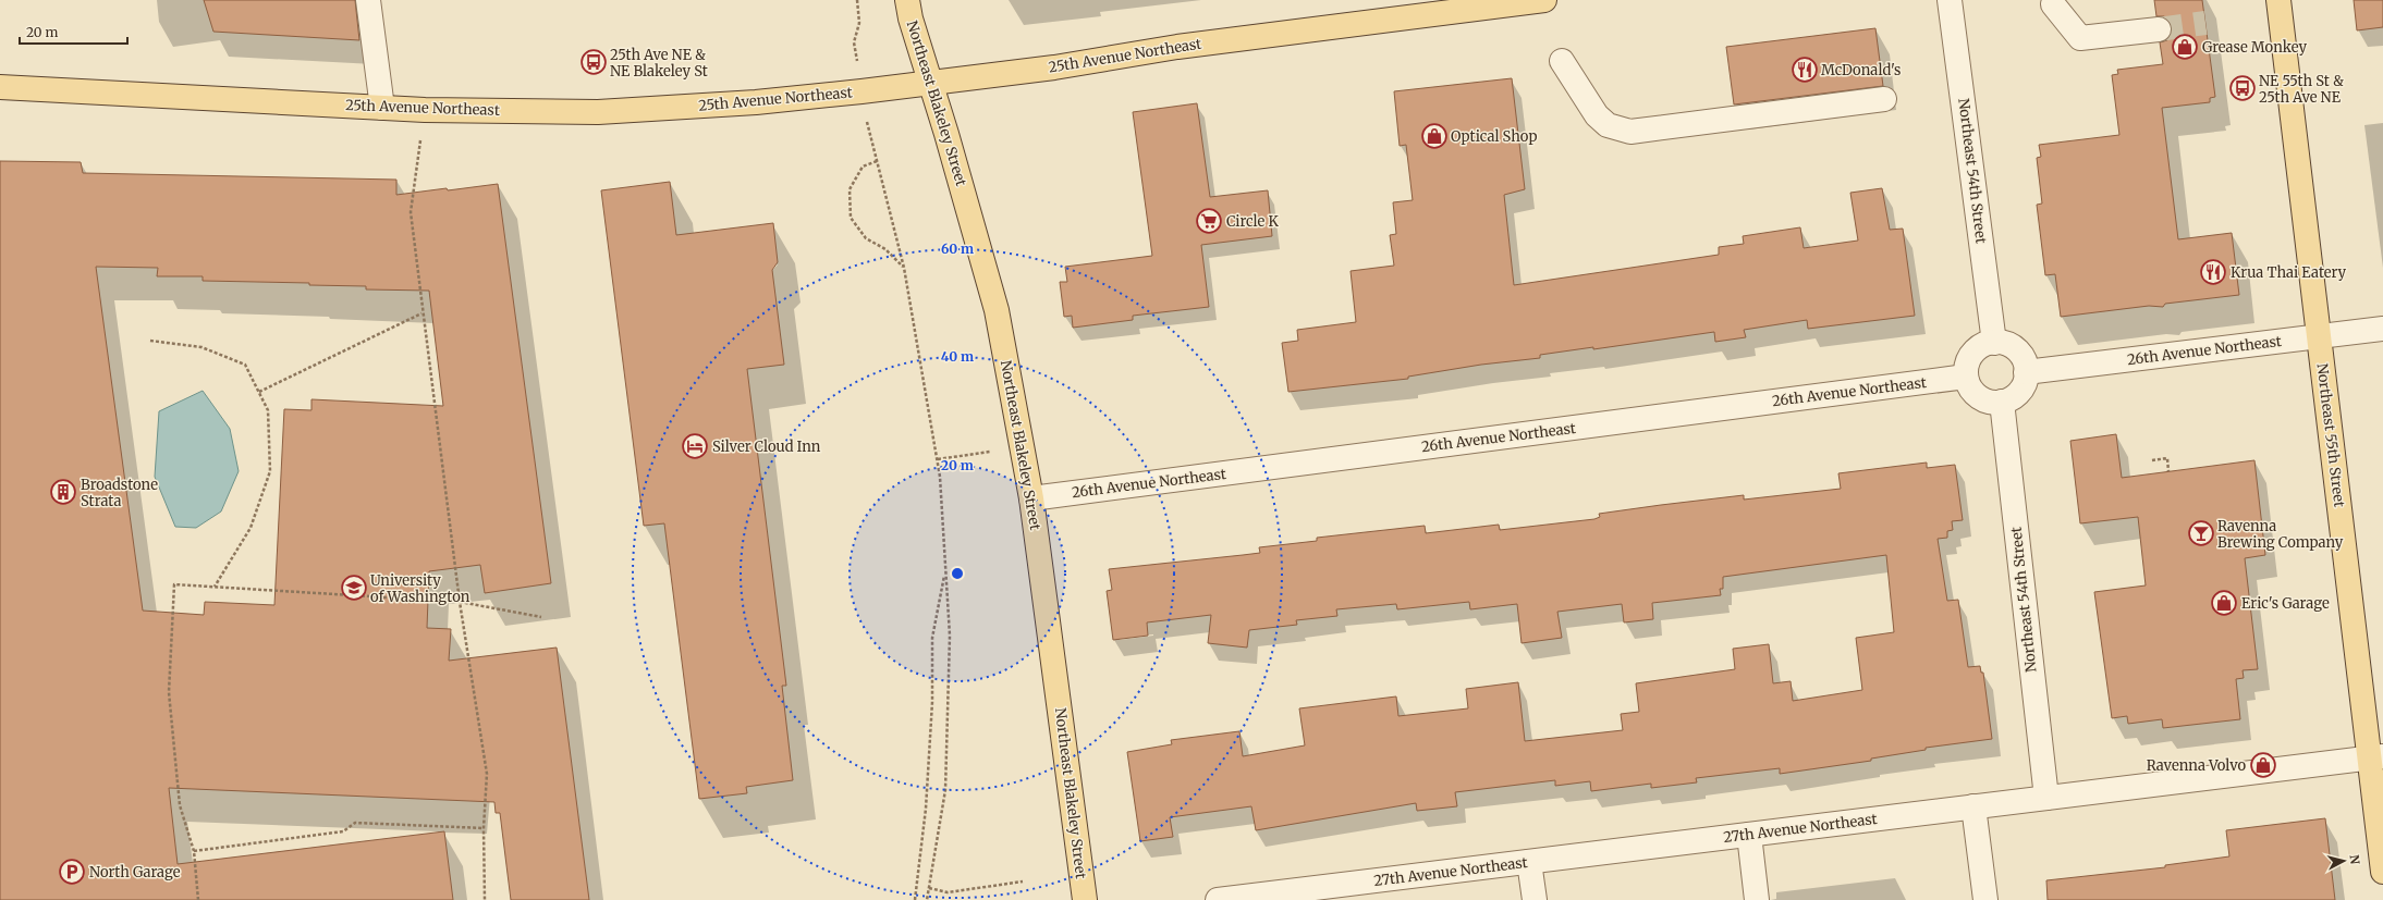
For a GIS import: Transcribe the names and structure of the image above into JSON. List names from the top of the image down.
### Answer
{
  "streets": {
    "main road": ["25th Avenue Northeast", "Northeast Blakeley Street", "Northeast 55th Street"],
    "street": ["Northeast 54th Street", "26th Avenue Northeast", "27th Avenue Northeast"]
  },
  "crossings": [
    ["25th Avenue Northeast", "Northeast Blakeley Street"],
    ["Northeast Blakeley Street", "26th Avenue Northeast"],
    ["Northeast 54th Street", "26th Avenue Northeast"],
    ["Northeast 54th Street", "27th Avenue Northeast"],
    ["26th Avenue Northeast", "Northeast 55th Street"],
    ["Northeast 55th Street", "27th Avenue Northeast"]
  ],
  "places": {
    "shop": [
      "Grease Monkey",
      "Optical Shop",
      "Eric's Garage",
      "Ravenna Volvo"
    ],
    "bus stop": ["25th Ave NE & NE Blakeley St", "NE 55th St & 25th Ave NE"],
    "restaurant": ["McDonald's", "Krua Thai Eatery"],
    "supermarket": ["Circle K"],
    "hotel": ["Silver Cloud Inn"],
    "building": ["Broadstone Strata"],
    "bar": ["Ravenna Brewing Company"],
    "school or university": ["University of Washington"],
    "parking": ["North Garage"]
  },
  "scale_bar": "20 m",
  "north": "right",
  "rings": ["60 m", "40 m", "20 m"]
}
